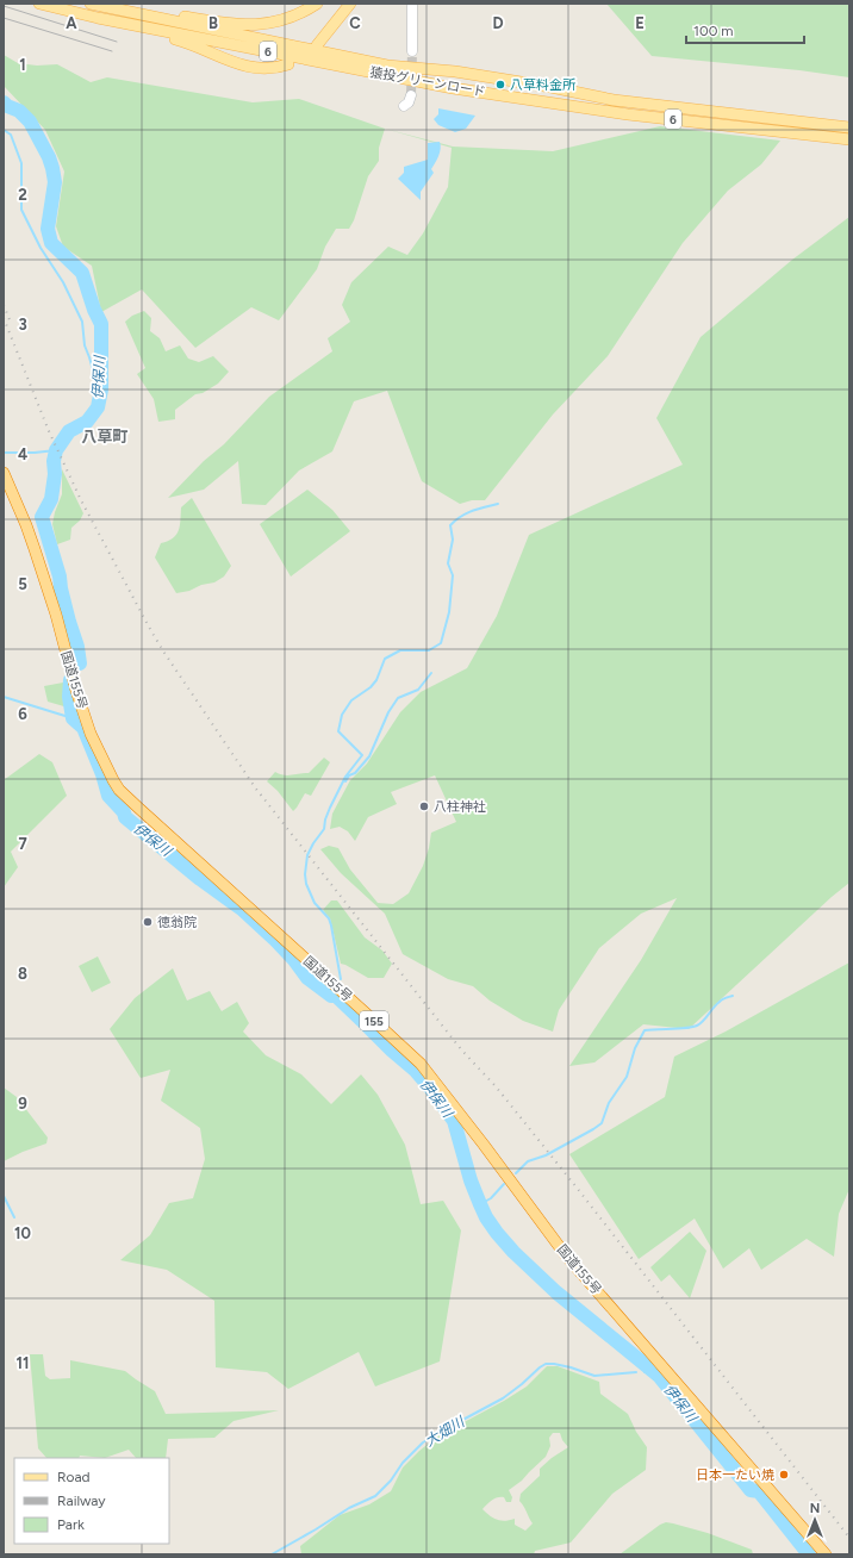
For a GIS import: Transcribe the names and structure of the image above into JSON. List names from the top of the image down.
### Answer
{
  "streets": {
    "highway": ["国道155号", "155"],
    "main road": ["6", "猿投グリーンロード"]
  },
  "districts": ["八草町"],
  "water": ["伊保川", "大畑川"],
  "places": [
    "八草料金所",
    "八柱神社",
    "徳翁院",
    "日本一たい焼"
  ],
  "legend": ["Road", "Railway", "Park"],
  "scale_bar": "100 m",
  "north": "top",
  "grid": {
    "columns": [
      "A",
      "B",
      "C",
      "D",
      "E"
    ],
    "rows": [
      "1",
      "2",
      "3",
      "4",
      "5",
      "6",
      "7",
      "8",
      "9",
      "10",
      "11"
    ]
  }
}
